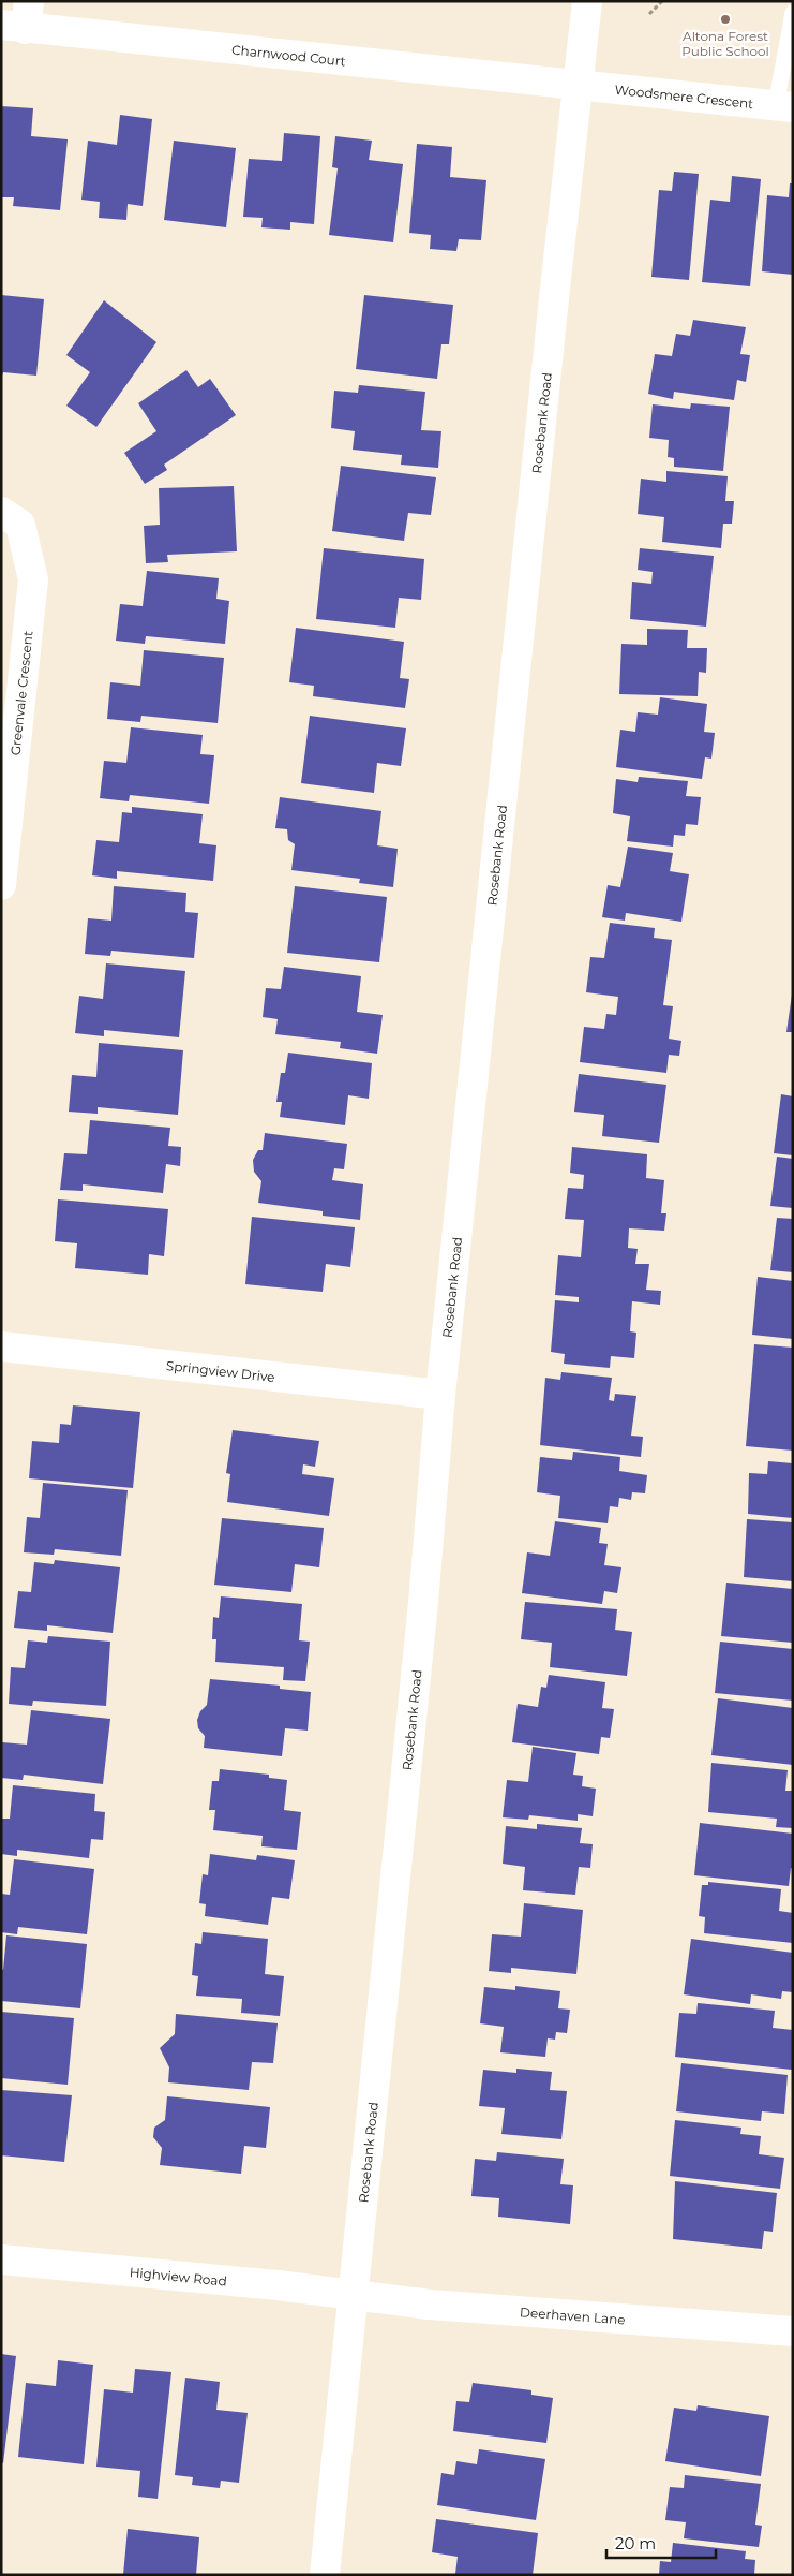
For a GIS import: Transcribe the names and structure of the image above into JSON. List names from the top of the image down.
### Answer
{
  "streets": {
    "street": [
      "Charnwood Court",
      "Woodsmere Crescent",
      "Rosebank Road",
      "Greenvale Crescent",
      "Springview Drive",
      "Highview Road",
      "Deerhaven Lane"
    ]
  },
  "crossings": [
    ["Charnwood Court", "Woodsmere Crescent"],
    ["Charnwood Court", "Rosebank Road"],
    ["Woodsmere Crescent", "Rosebank Road"],
    ["Rosebank Road", "Springview Drive"],
    ["Rosebank Road", "Highview Road"],
    ["Rosebank Road", "Deerhaven Lane"],
    ["Highview Road", "Deerhaven Lane"]
  ],
  "places": ["Altona Forest Public School"],
  "scale_bar": "20 m"
}
